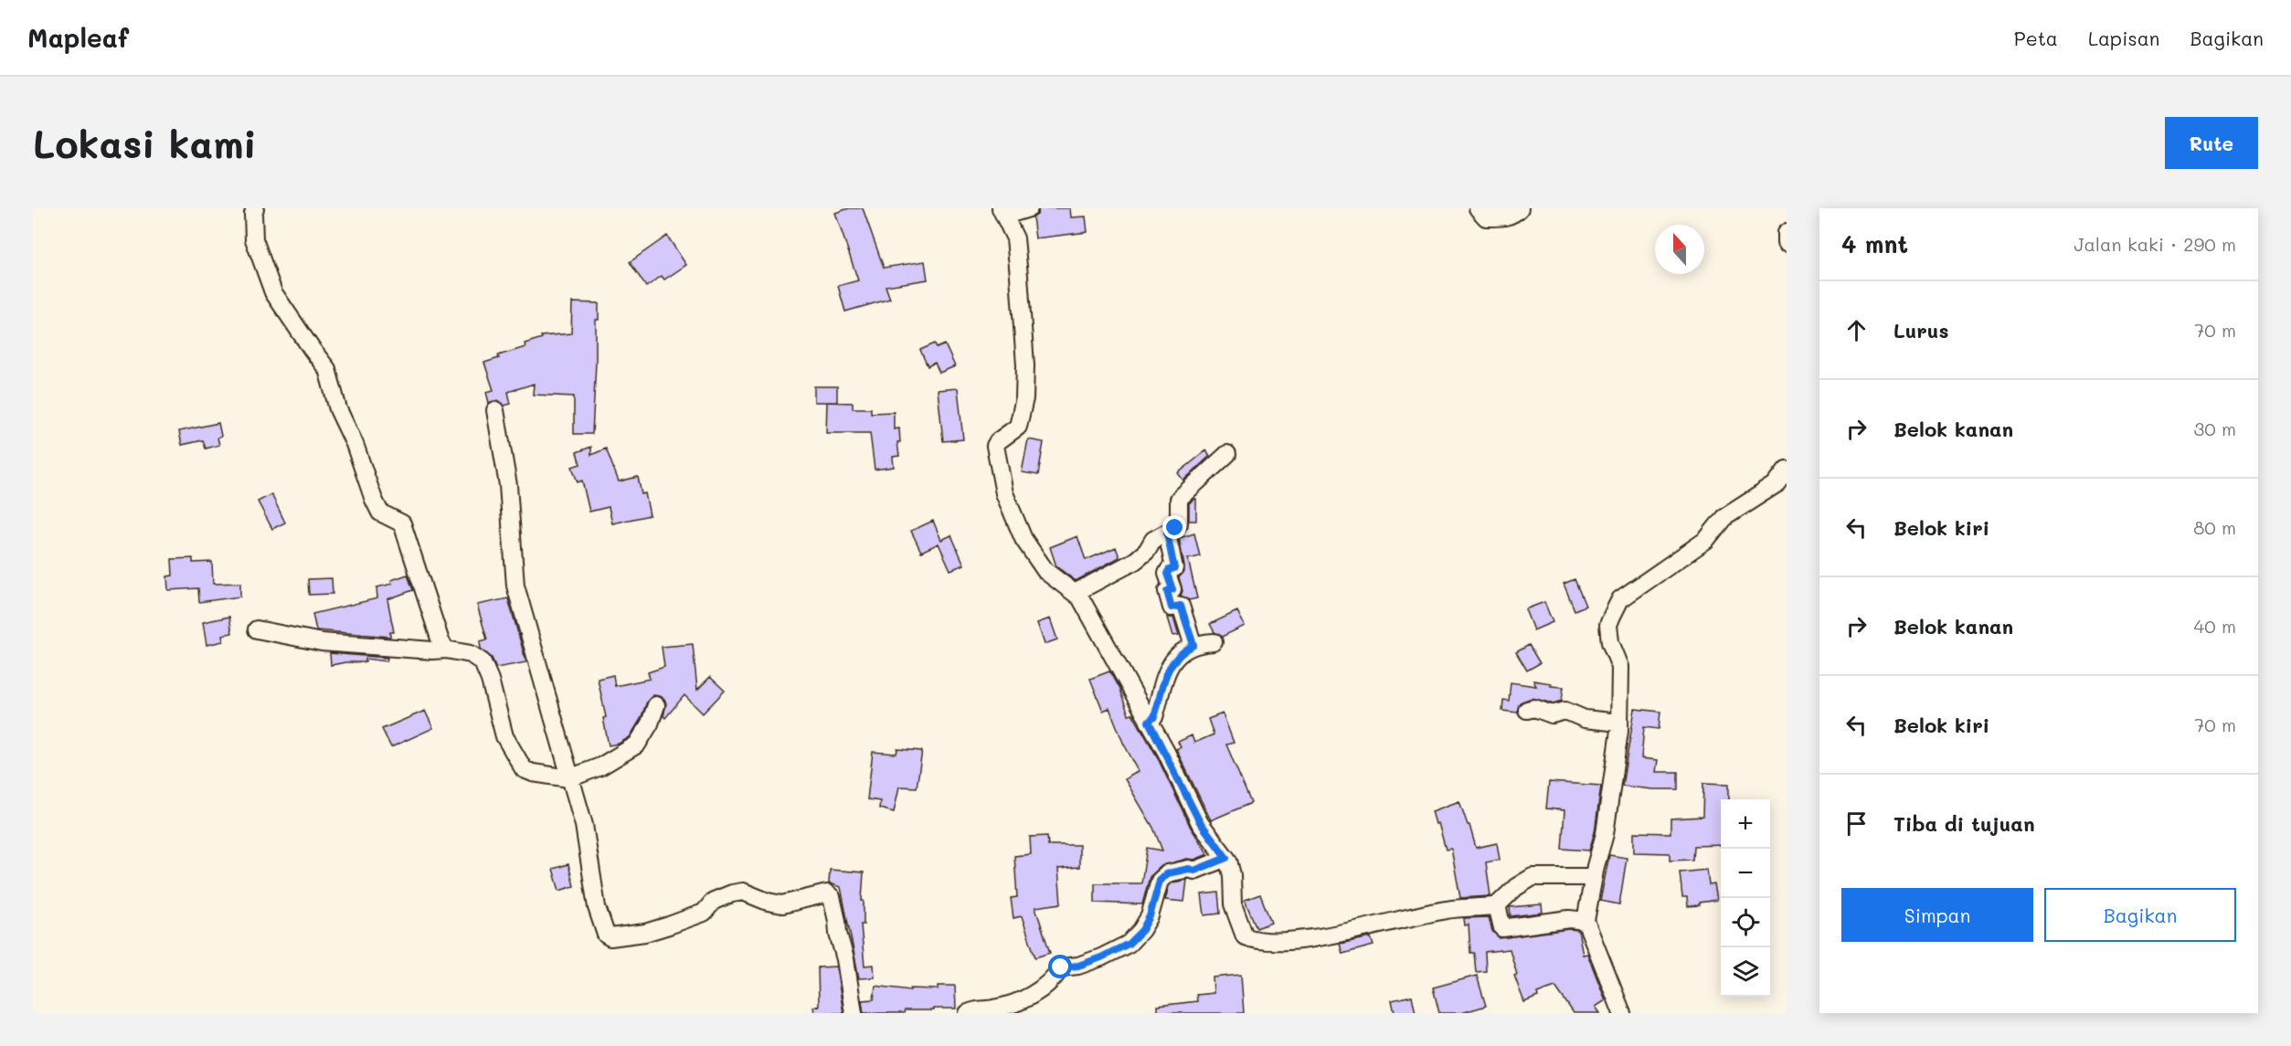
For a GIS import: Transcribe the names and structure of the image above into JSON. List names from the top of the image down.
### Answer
{
  "north": "top",
  "page": {
    "header": "Mapleaf",
    "nav": ["Peta", "Lapisan", "Bagikan"],
    "buttons": [
      "Rute",
      ["Simpan", "Bagikan"]
    ],
    "title": "Lokasi kami",
    "heading": ["4 mnt", "Jalan kaki · 290 m"],
    "list": [
      ["Lurus", "70 m"],
      ["Belok kanan", "30 m"],
      ["Belok kiri", "80 m"],
      ["Belok kanan", "40 m"],
      ["Belok kiri", "70 m"],
      "Tiba di tujuan"
    ],
    "map_buttons": ["+", "−"]
  }
}
